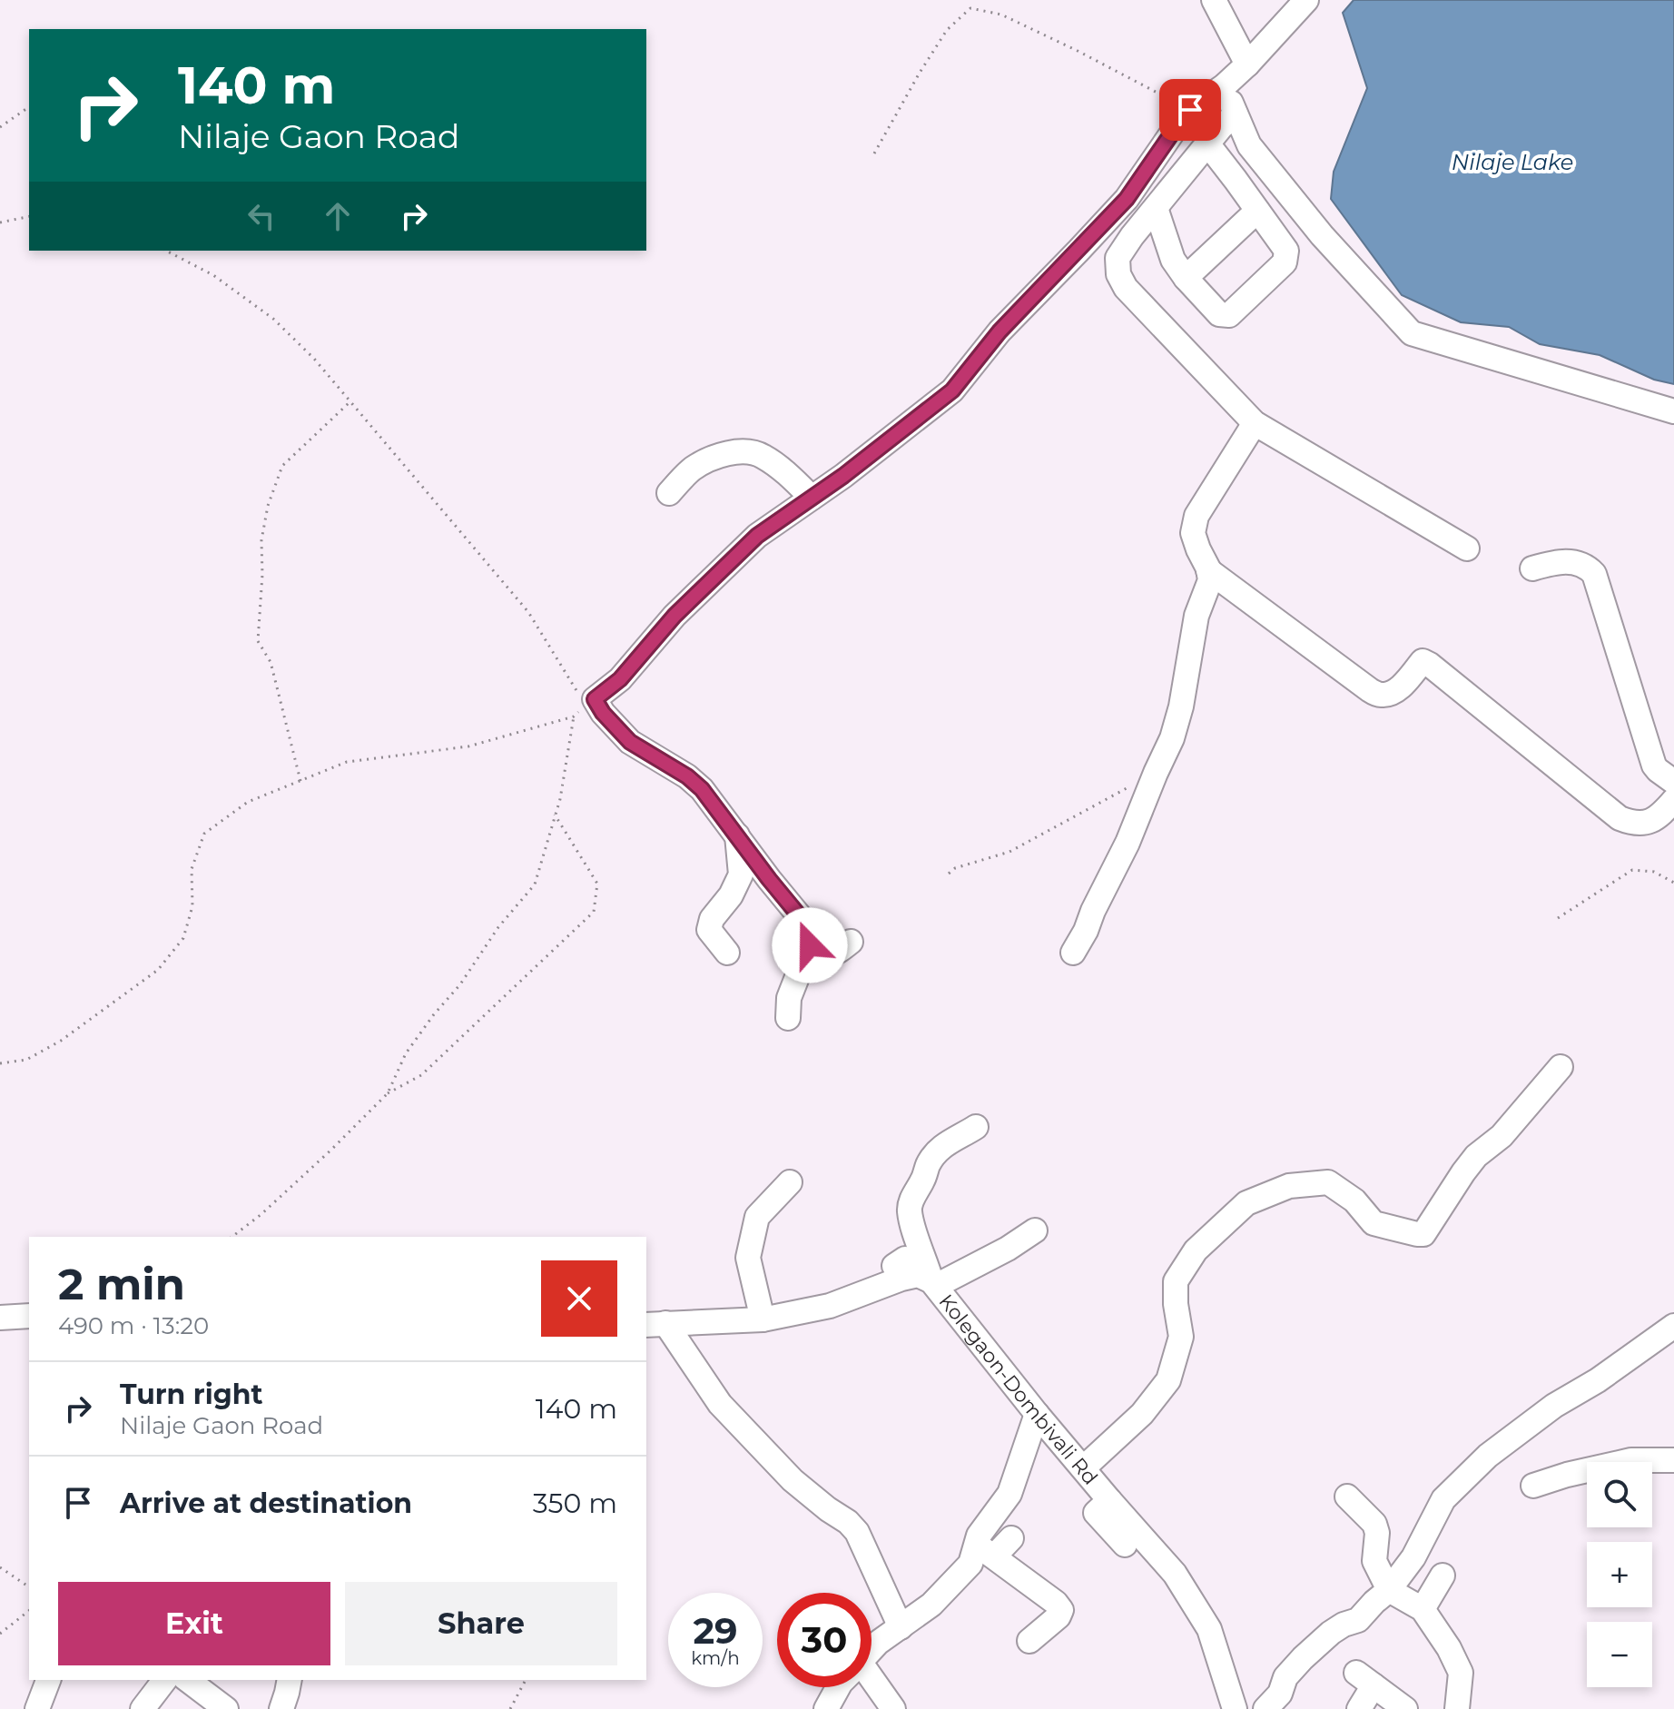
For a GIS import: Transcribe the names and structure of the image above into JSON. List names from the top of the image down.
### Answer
{
  "streets": {
    "street": ["Kolegaon-Dombivali Rd"]
  },
  "water": ["Nilaje Lake"],
  "page": {
    "turn": ["140 m", "Nilaje Gaon Road"],
    "heading": ["2 min", "490 m · 13:20"],
    "list": [
      {
        "name": "Turn right",
        "note": "Nilaje Gaon Road",
        "value": "140 m"
      },
      {
        "name": "Arrive at destination",
        "value": "350 m"
      }
    ],
    "map_buttons": ["+", "−"],
    "buttons": ["Exit", "Share"],
    "speed": "29 km/h",
    "limit": "30"
  }
}
